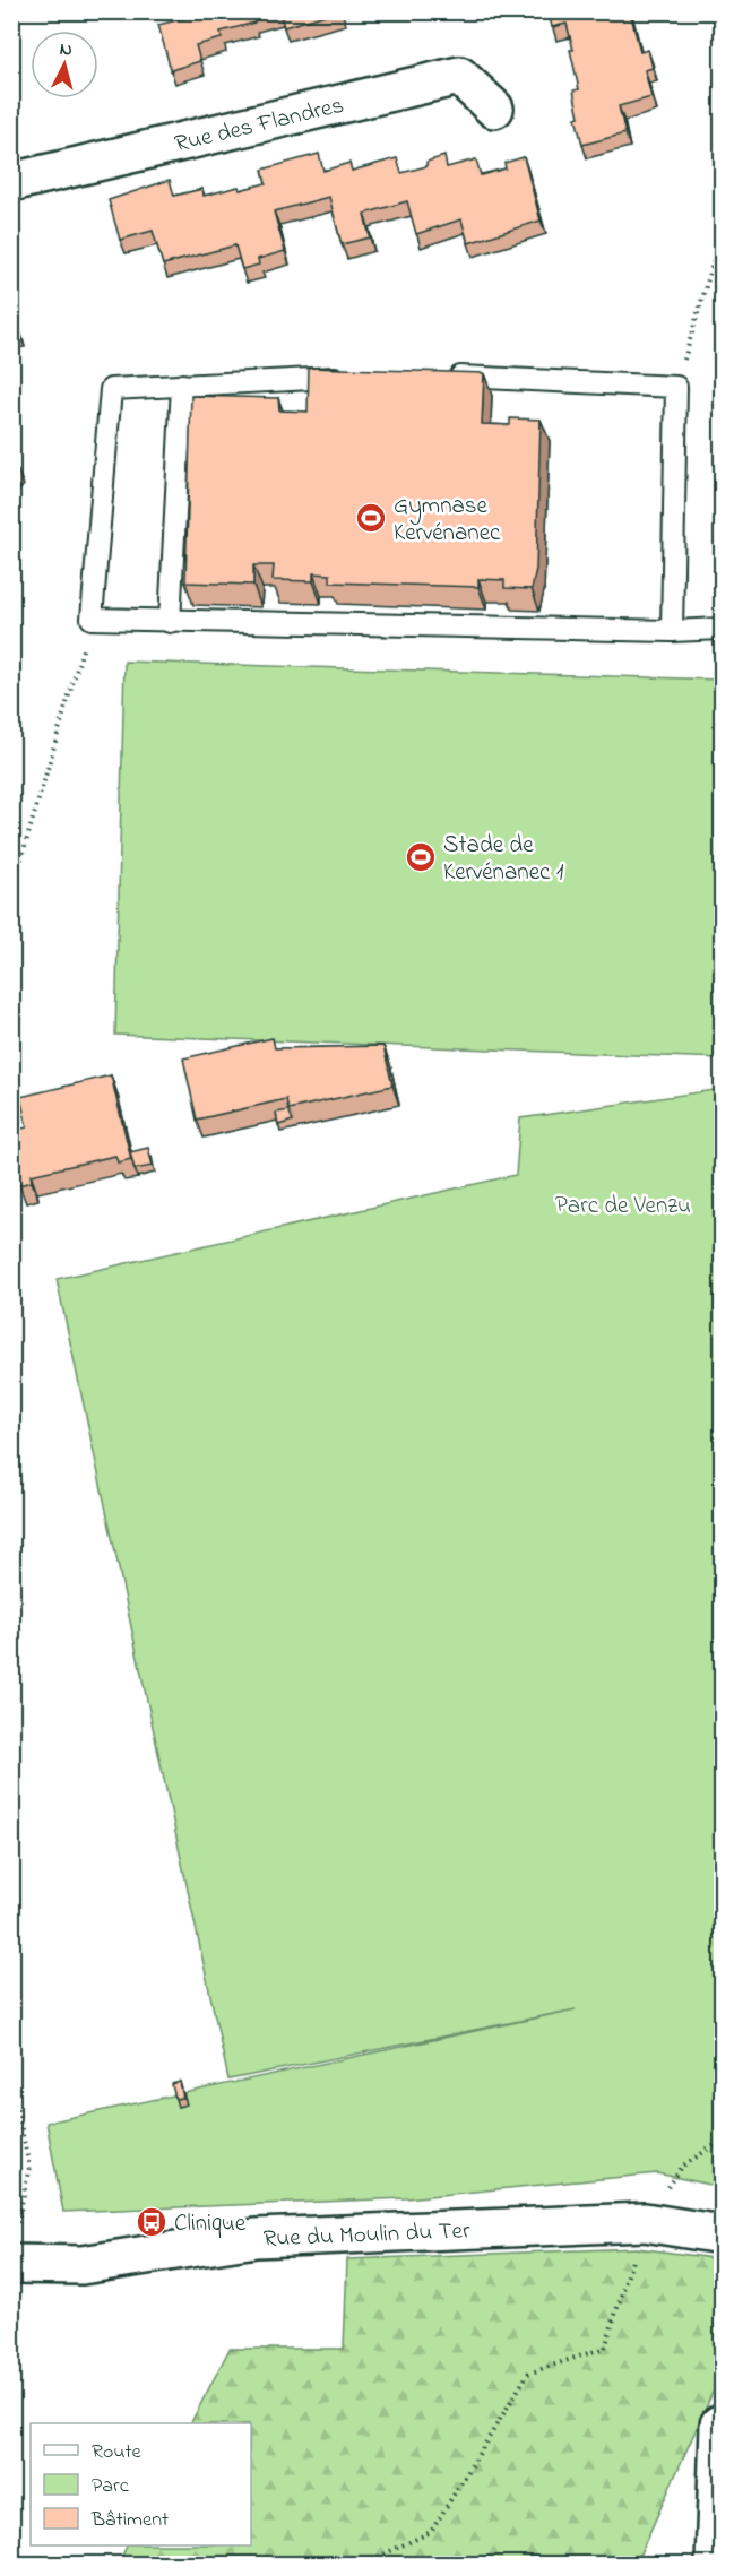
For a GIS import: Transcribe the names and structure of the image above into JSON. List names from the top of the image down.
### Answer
{
  "streets": {
    "street": ["Rue des Flandres", "Rue du Moulin du Ter"]
  },
  "parks": ["Parc de Venzu"],
  "places": {
    "sports": ["Gymnase Kervénanec", "Stade de Kervénanec 1"],
    "bus stop": ["Clinique"]
  },
  "legend": ["Route", "Parc", "Bâtiment"],
  "north": "top"
}
